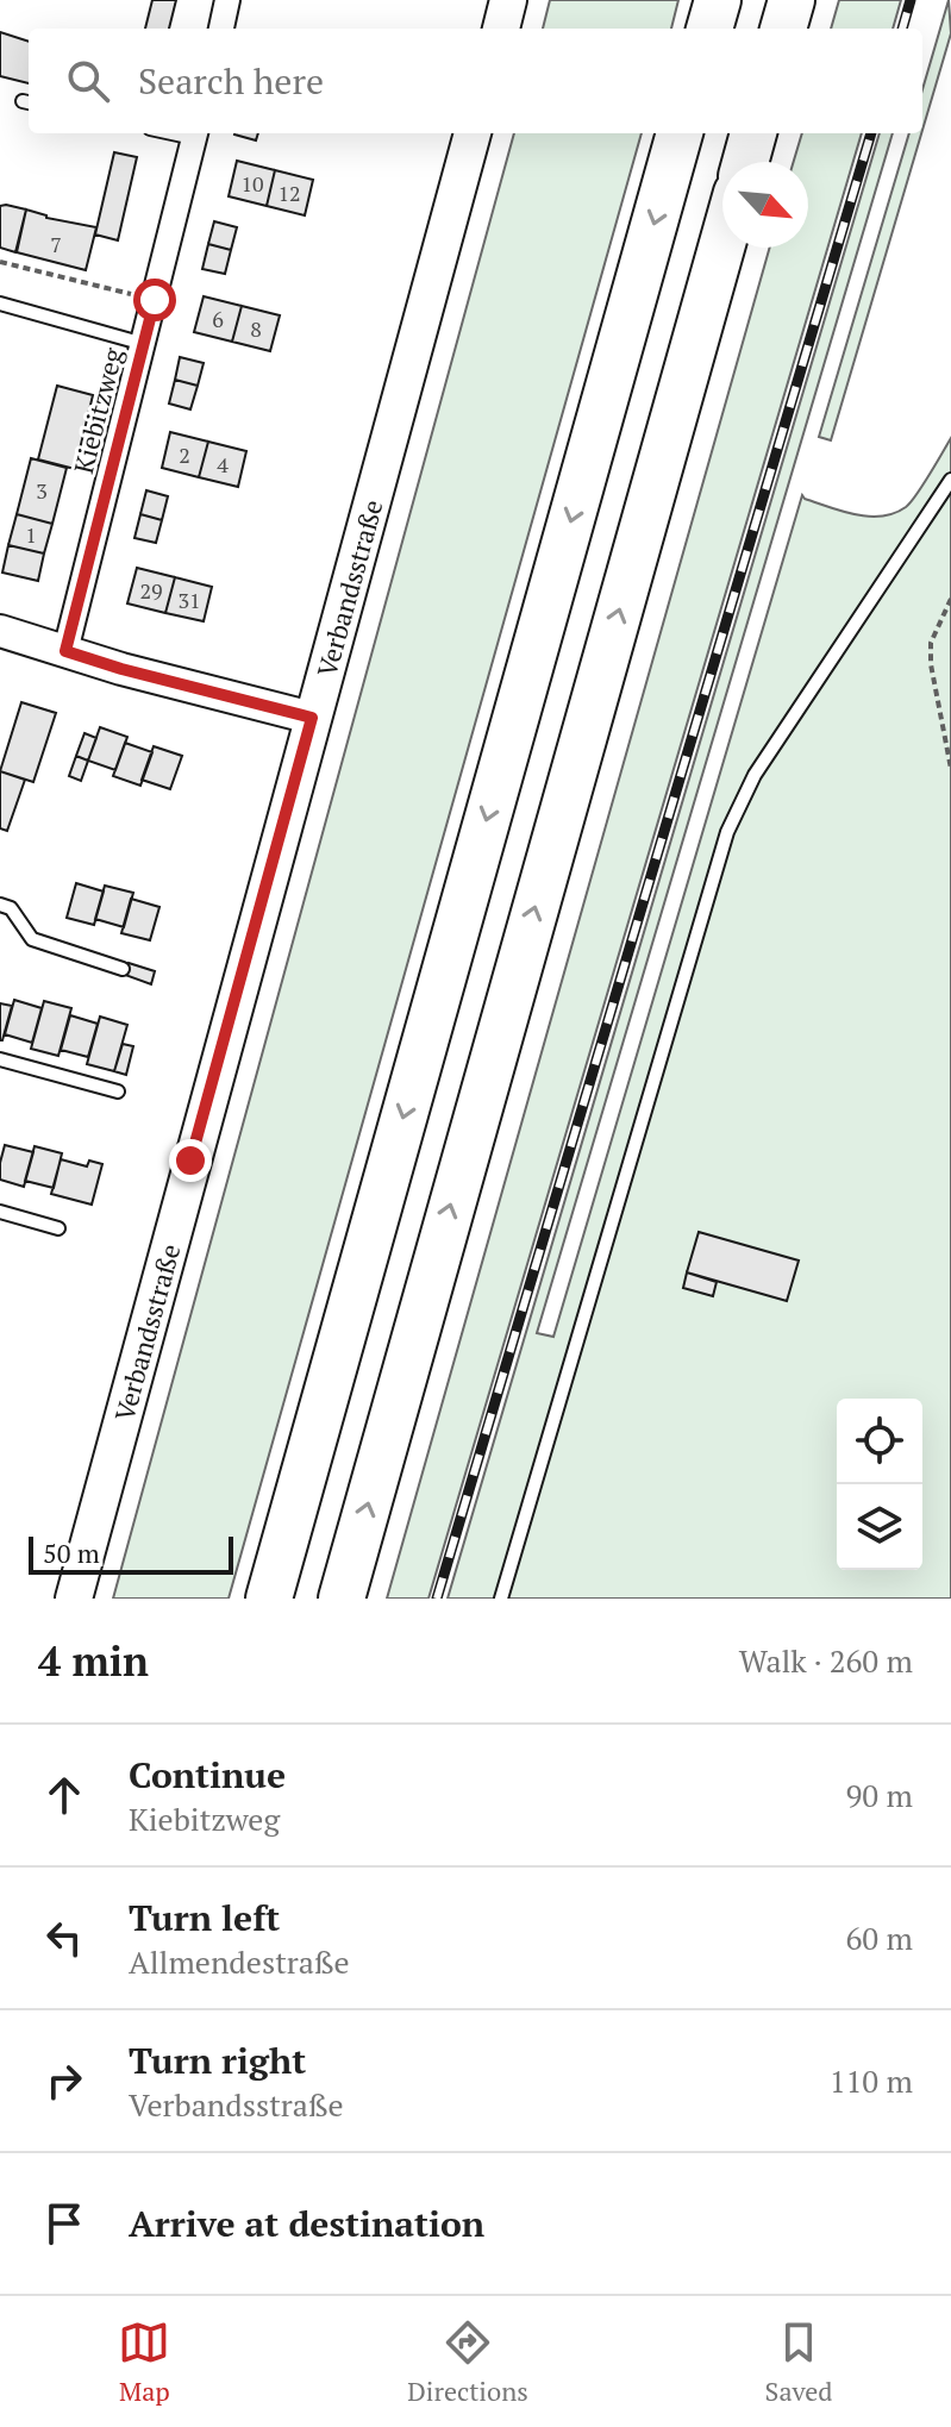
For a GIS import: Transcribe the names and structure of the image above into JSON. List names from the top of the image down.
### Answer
{
  "streets": {
    "main road": ["Verbandsstraße"],
    "street": ["Kiebitzweg"]
  },
  "house_numbers": [
    "10",
    "12",
    "7",
    "6",
    "8",
    "2",
    "4",
    "3",
    "1",
    "29",
    "31"
  ],
  "scale_bar": "50 m",
  "north": "bottom right",
  "page": {
    "search": "Search here",
    "scale": "50 m",
    "heading": ["4 min", "Walk · 260 m"],
    "list": [
      ["Continue", "Kiebitzweg", "90 m"],
      ["Turn left", "Allmendestraße", "60 m"],
      ["Turn right", "Verbandsstraße", "110 m"],
      "Arrive at destination"
    ],
    "nav": ["Map", "Directions", "Saved"]
  }
}
